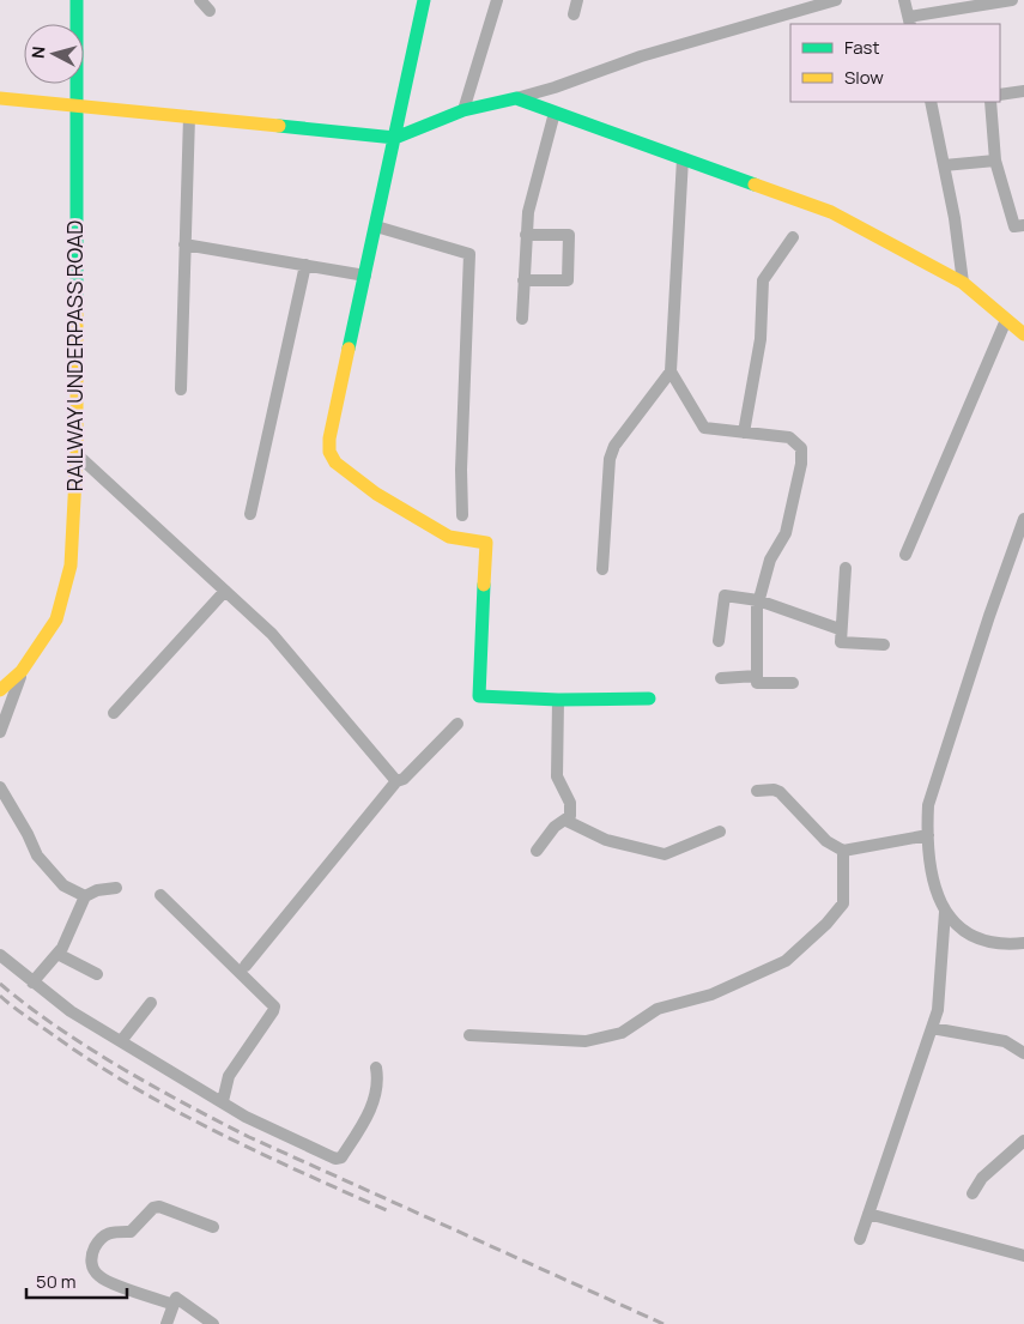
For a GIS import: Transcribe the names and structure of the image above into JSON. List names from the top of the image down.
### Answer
{
  "streets": {
    "street": ["RAILWAY UNDERPASS ROAD"]
  },
  "legend": ["Fast", "Slow"],
  "scale_bar": "50 m",
  "north": "left"
}
